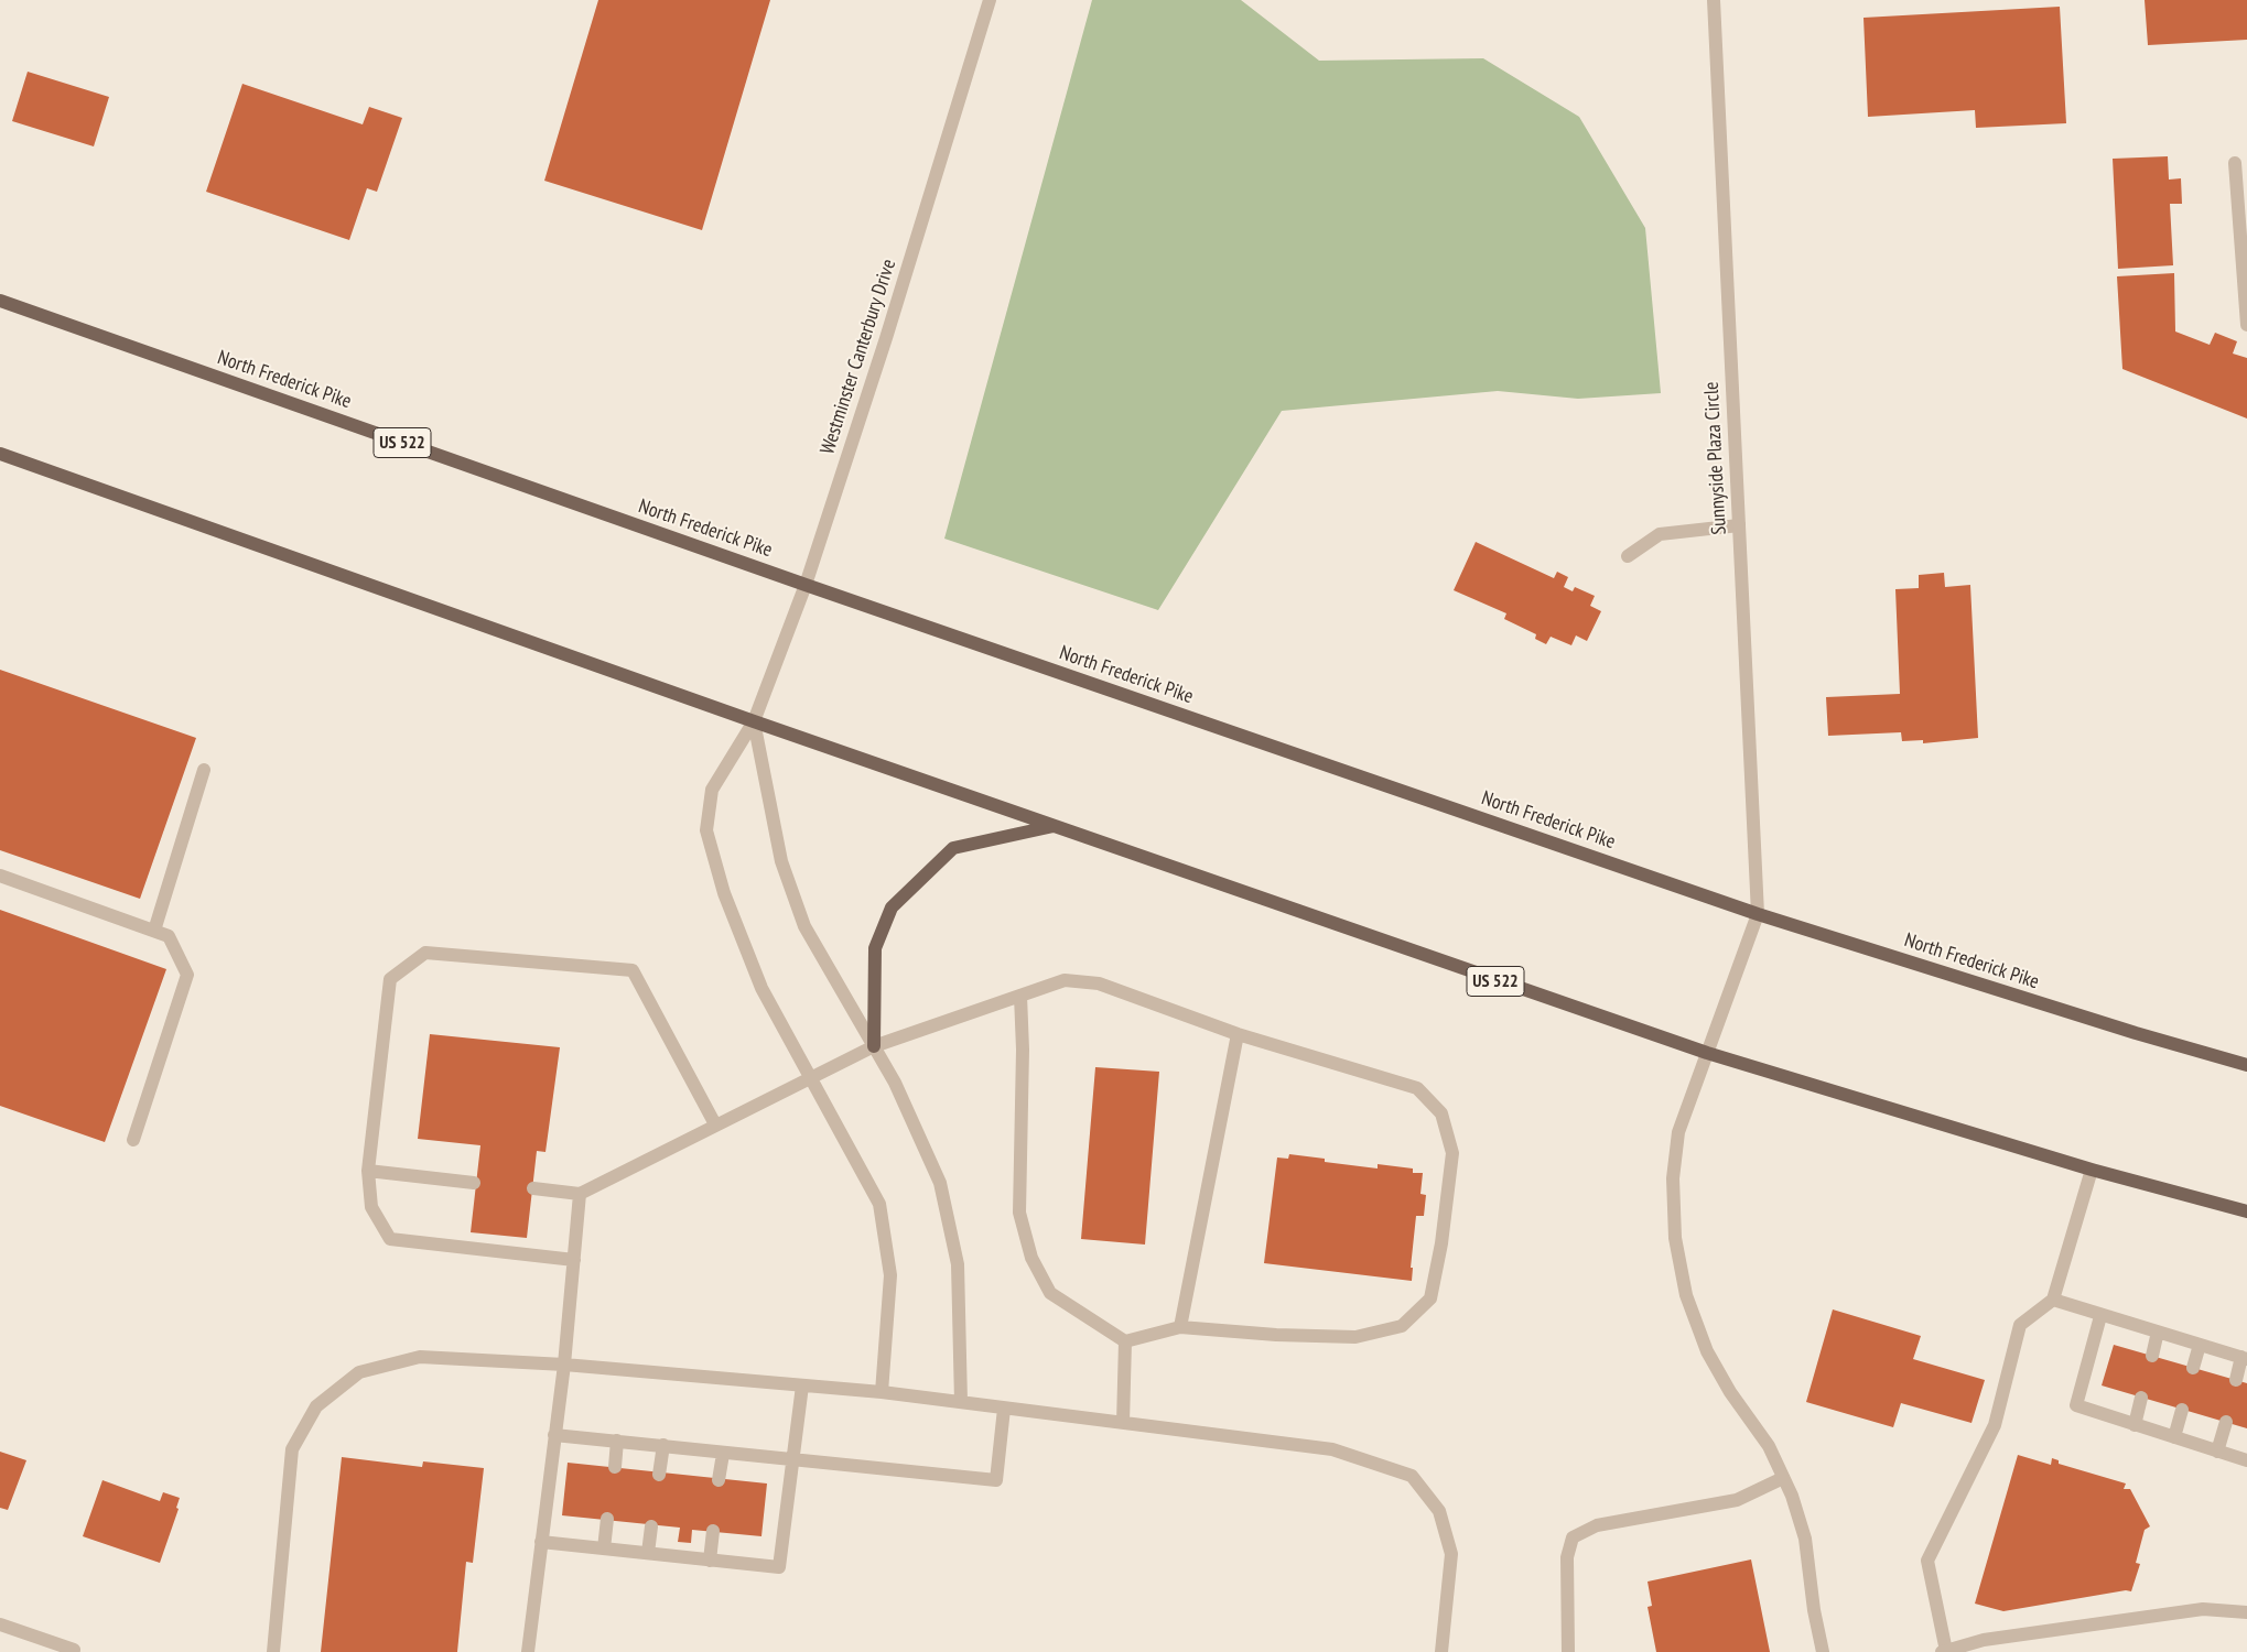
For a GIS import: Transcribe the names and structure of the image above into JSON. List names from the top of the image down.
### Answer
{
  "streets": {
    "main road": ["North Frederick Pike", "US 522"],
    "street": ["Westminster Canterbury Drive", "Sunnyside Plaza Circle"]
  },
  "crossings": [
    ["Westminster Canterbury Drive", "North Frederick Pike"],
    ["Westminster Canterbury Drive", "US 522"],
    ["North Frederick Pike", "Sunnyside Plaza Circle"]
  ]
}
